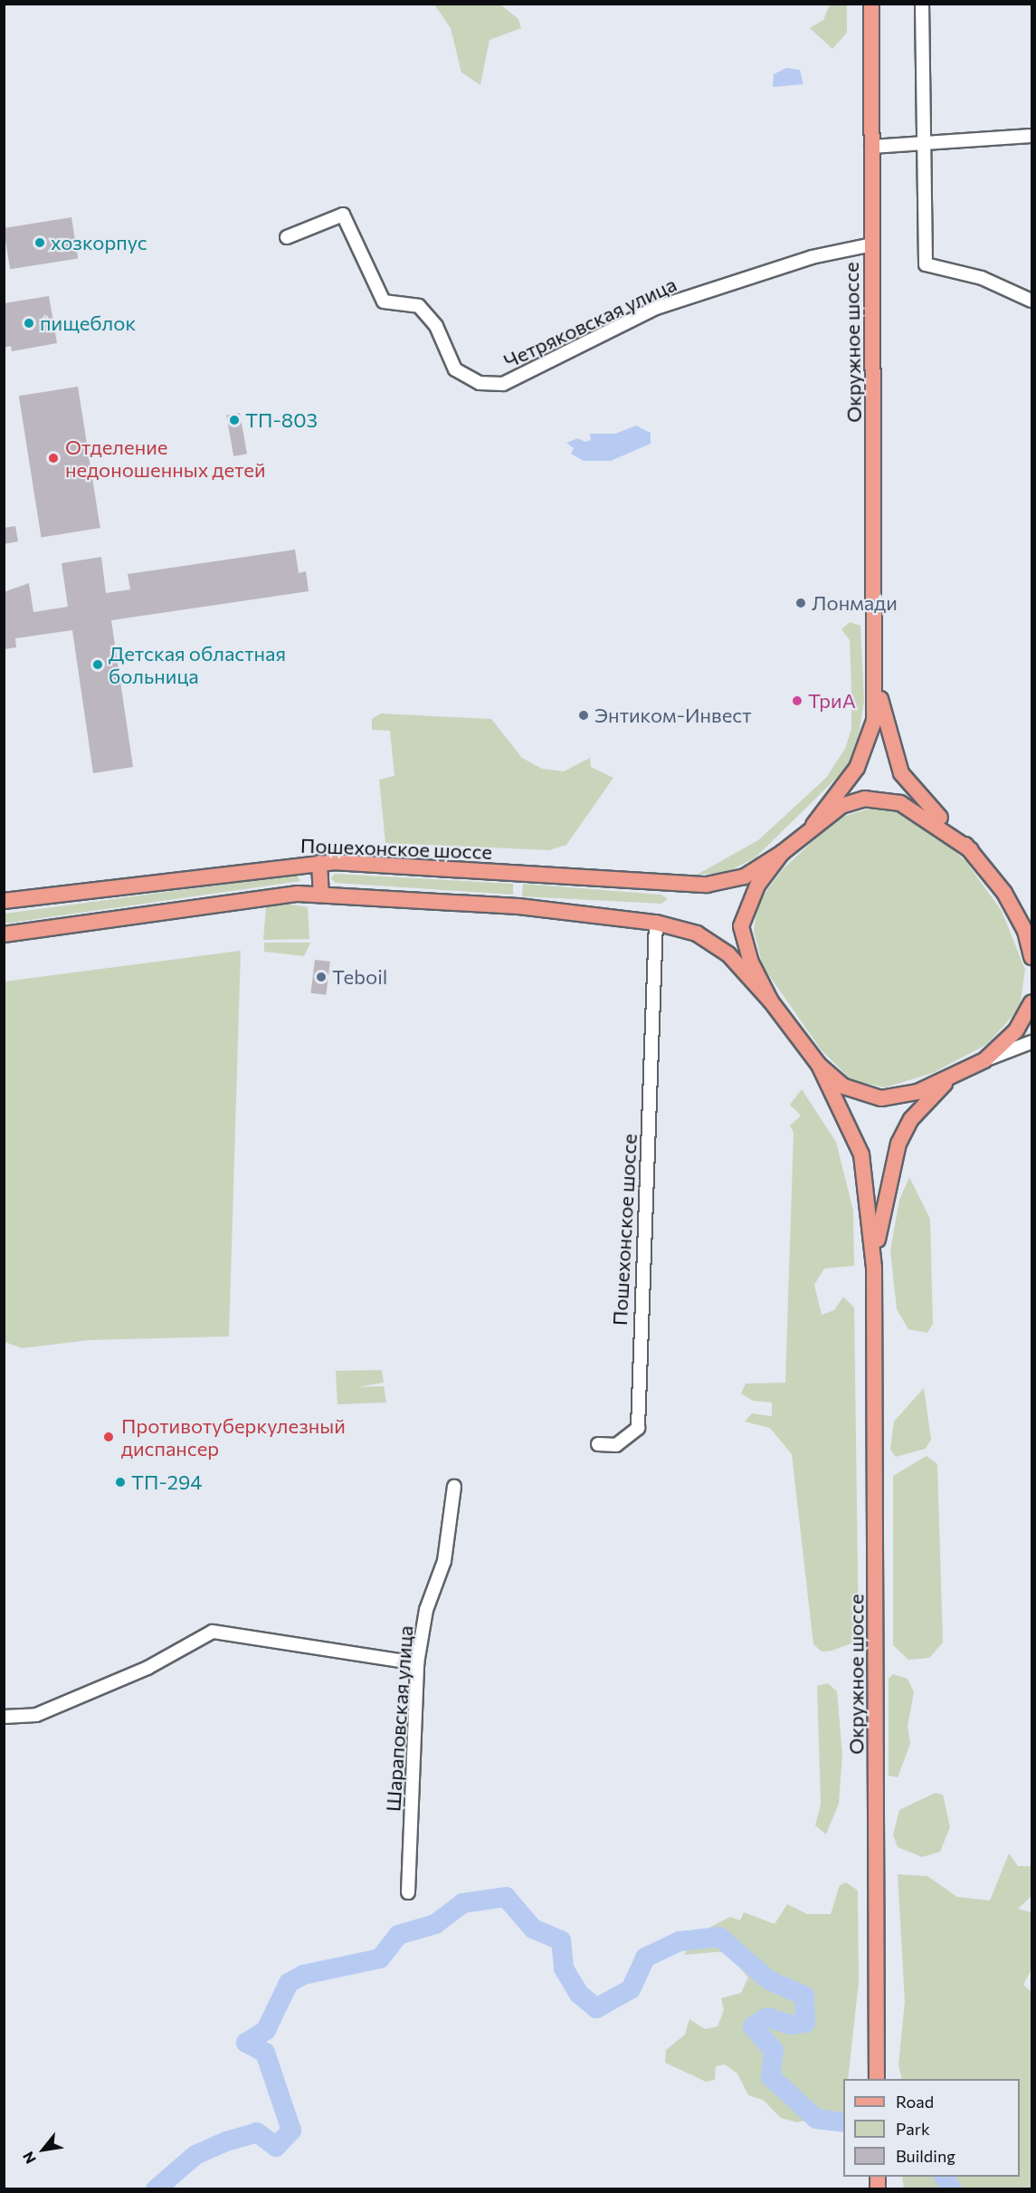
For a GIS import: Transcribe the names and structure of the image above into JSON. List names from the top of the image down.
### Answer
{
  "streets": {
    "main road": ["Окружное шоссе", "Пошехонское шоссе"],
    "street": ["Четряковская улица", "Шараповская улица"]
  },
  "crossings": [
    ["Четряковская улица", "Окружное шоссе"],
    ["Окружное шоссе", "Пошехонское шоссе"]
  ],
  "places": [
    "хозкорпус",
    "пищеблок",
    "ТП-803",
    "Отделение недоношенных детей",
    "Лонмади",
    "Детская областная больница",
    "ТриА",
    "Энтиком-Инвест",
    "Teboil",
    "Противотуберкулезный диспансер",
    "ТП-294"
  ],
  "legend": ["Road", "Park", "Building"],
  "north": "bottom left"
}
